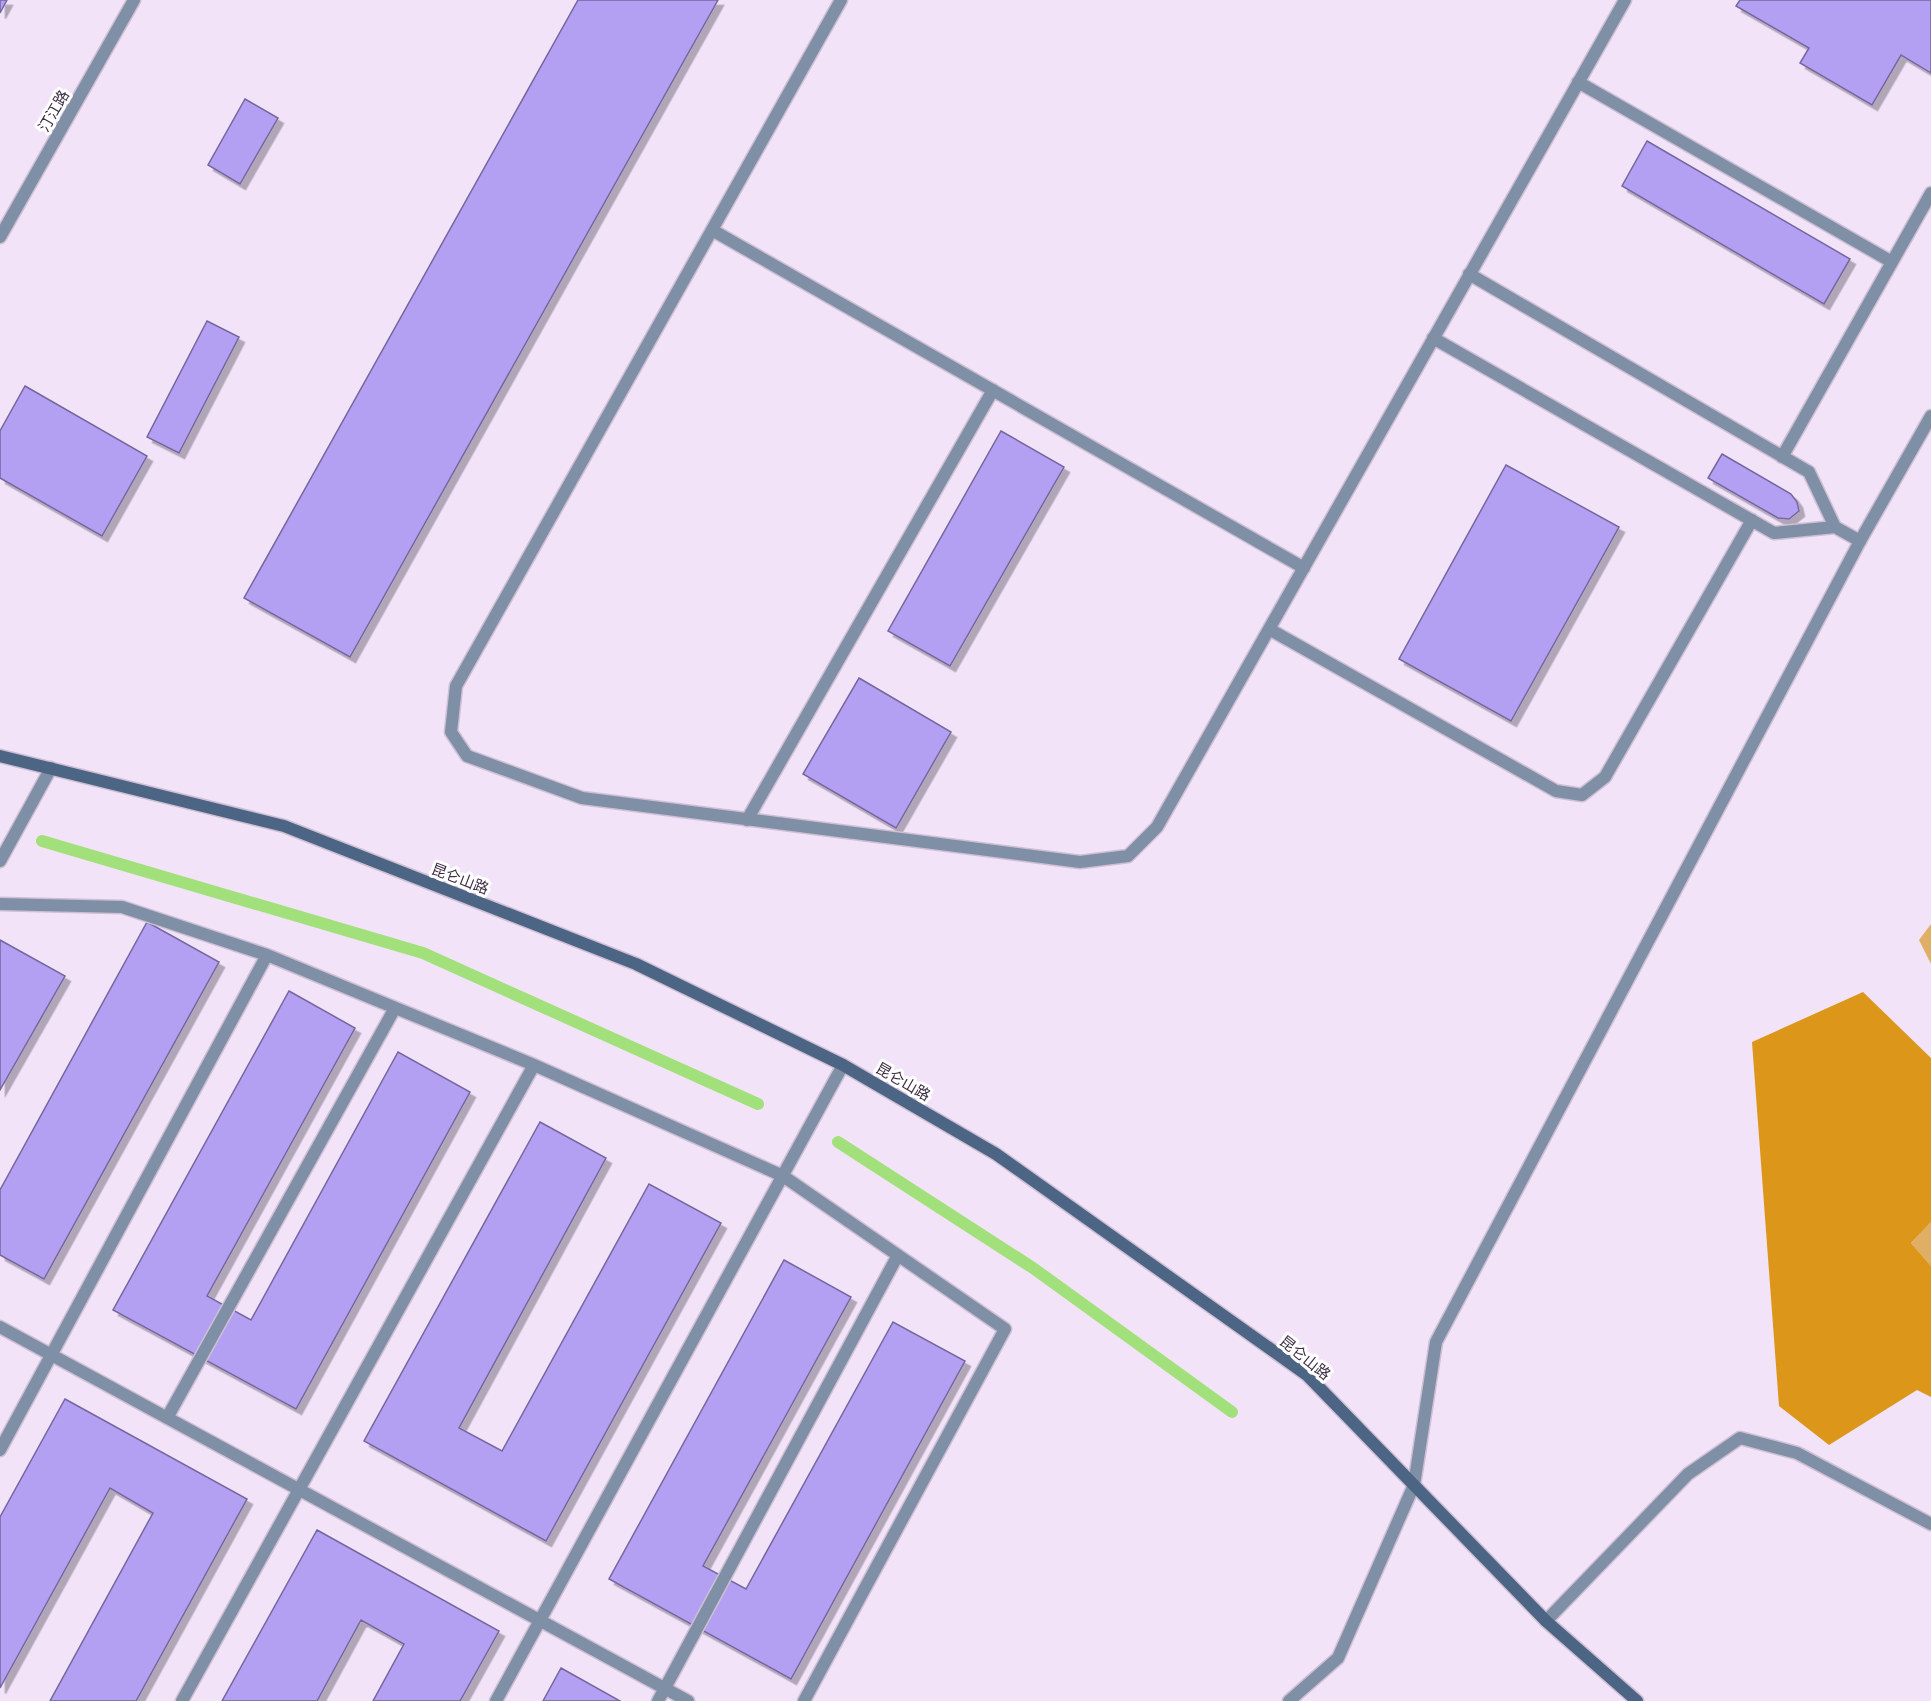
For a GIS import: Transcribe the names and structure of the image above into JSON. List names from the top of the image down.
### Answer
{
  "streets": {
    "main road": ["昆仑山路"],
    "street": ["汀江路"]
  }
}
